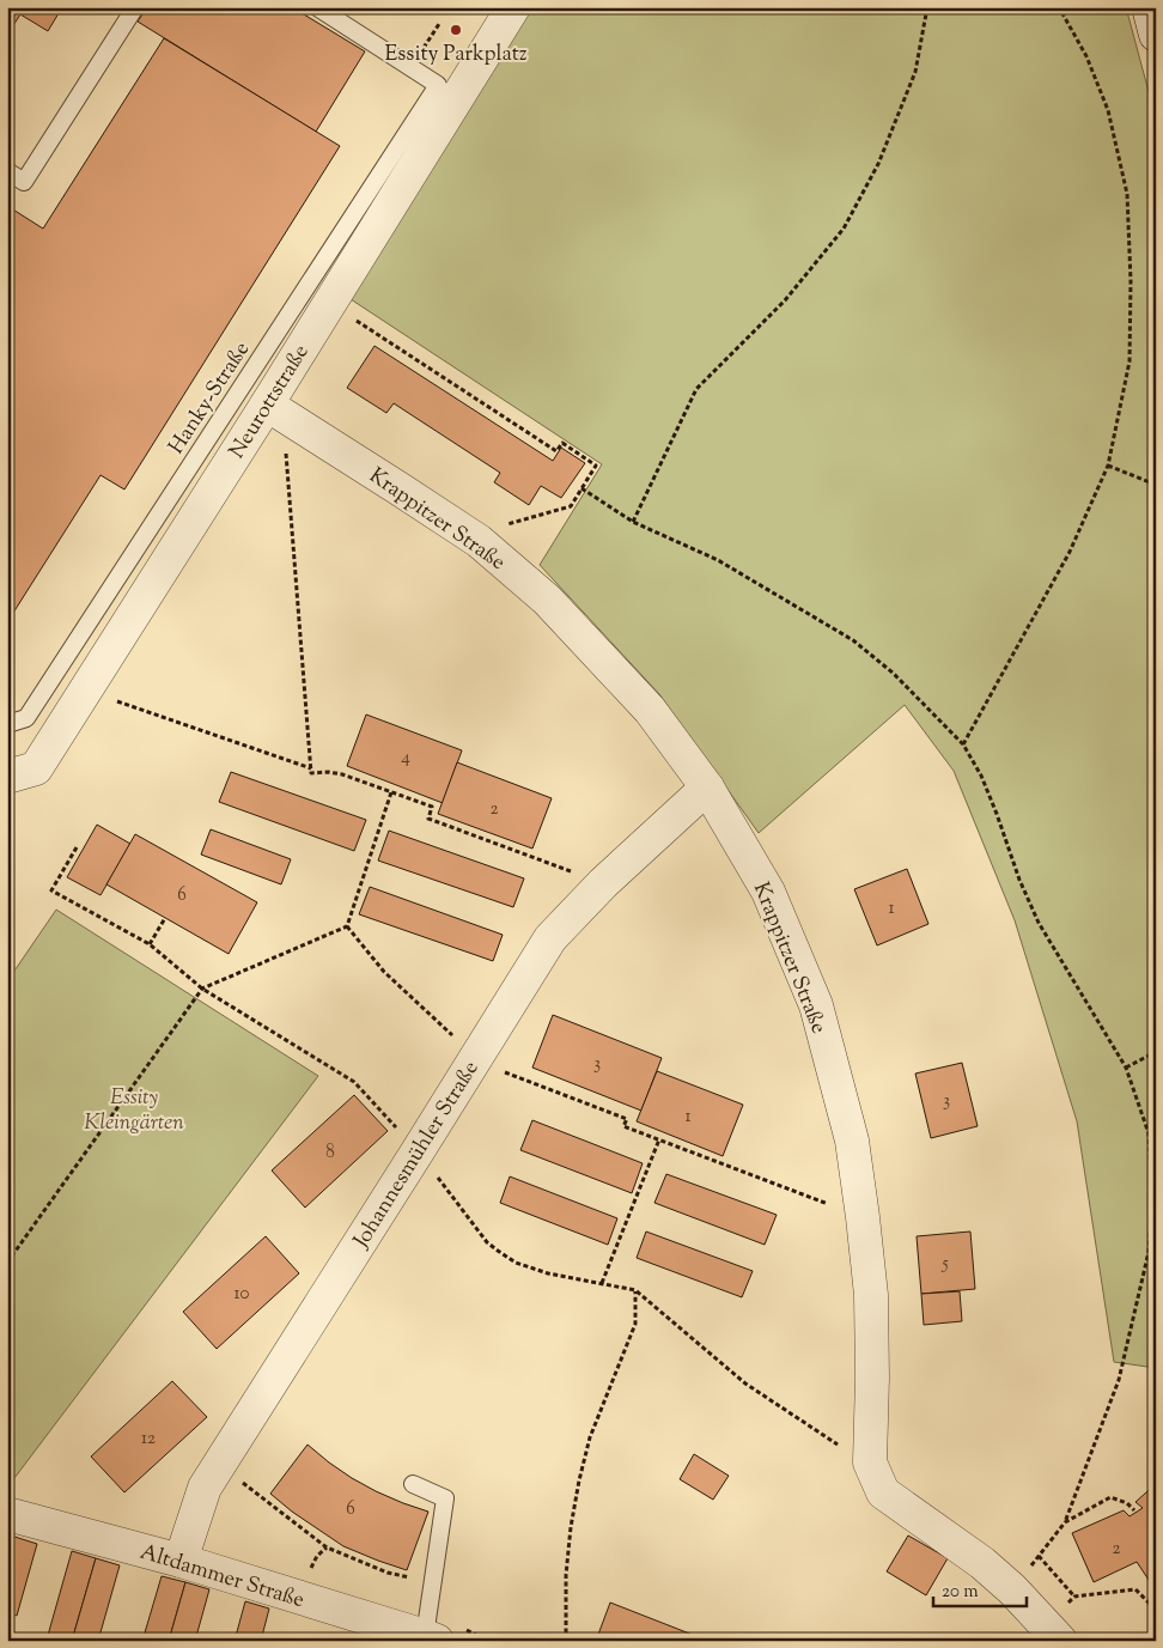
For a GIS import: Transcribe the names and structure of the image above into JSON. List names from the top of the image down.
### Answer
{
  "streets": {
    "street": [
      "Neurottstraße",
      "Krappitzer Straße",
      "Johannesmühler Straße",
      "Altdammer Straße"
    ],
    "lane": ["Hanky-Straße"]
  },
  "crossings": [
    ["Neurottstraße", "Krappitzer Straße"],
    ["Krappitzer Straße", "Johannesmühler Straße"],
    ["Johannesmühler Straße", "Altdammer Straße"]
  ],
  "parks": ["Essity Kleingärten"],
  "places": ["Essity Parkplatz"],
  "house_numbers": [
    "4",
    "2",
    "6",
    "1",
    "3",
    "3",
    "1",
    "8",
    "5",
    "10",
    "12",
    "6",
    "2"
  ],
  "scale_bar": "20 m"
}
